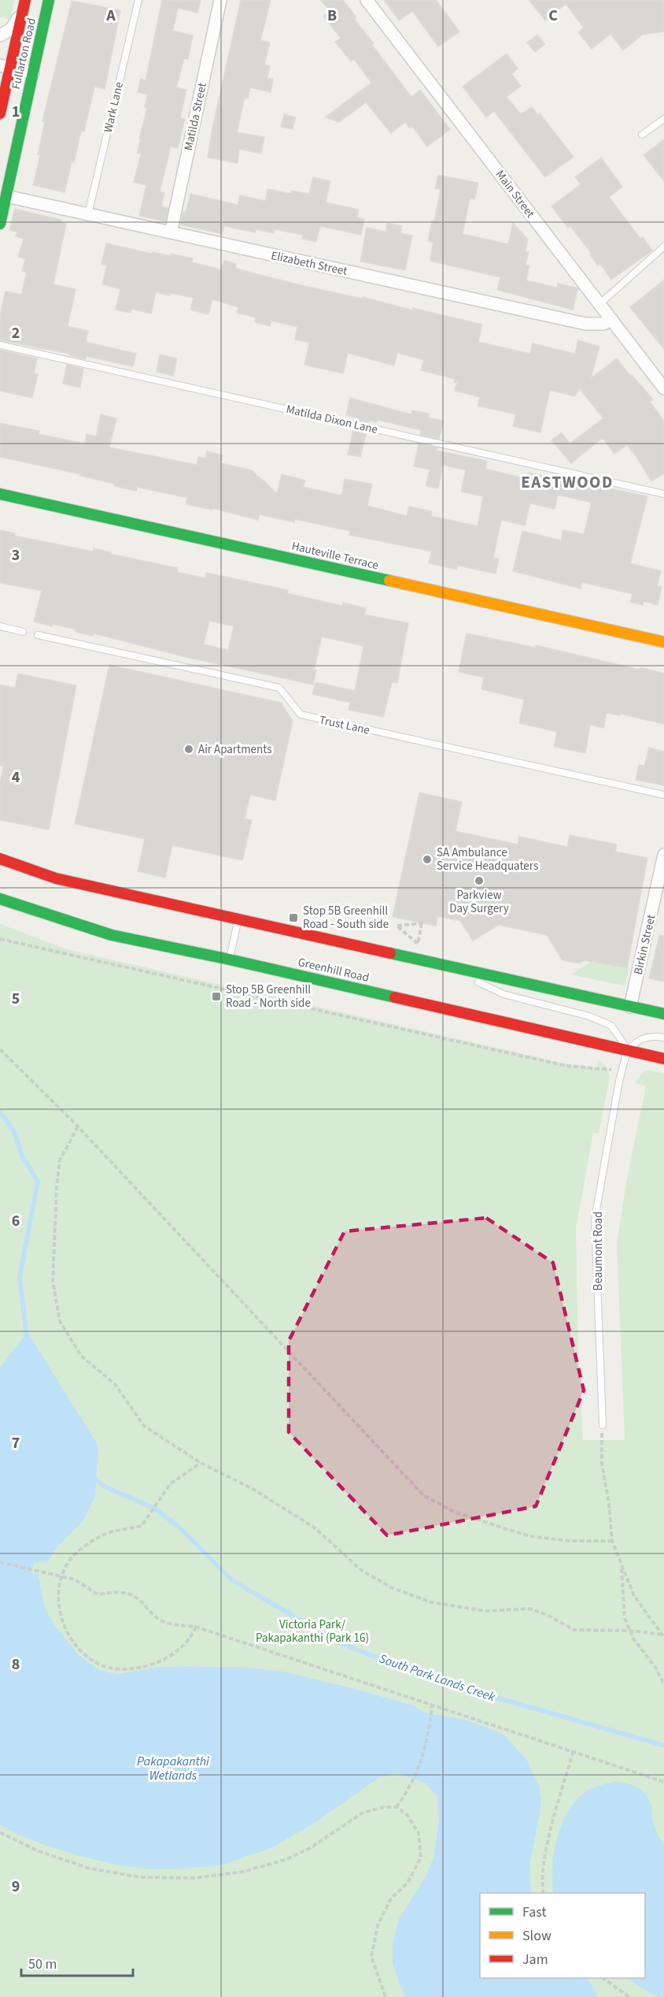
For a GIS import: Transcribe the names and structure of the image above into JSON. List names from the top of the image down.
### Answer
{
  "streets": {
    "main road": ["Fullarton Road", "Hauteville Terrace", "Greenhill Road"],
    "street": [
      "Matilda Street",
      "Main Street",
      "Elizabeth Street",
      "Birkin Street"
    ],
    "lane": [
      "Wark Lane",
      "Matilda Dixon Lane",
      "Trust Lane",
      "Beaumont Road"
    ]
  },
  "crossings": [
    ["Fullarton Road", "Elizabeth Street"],
    ["Wark Lane", "Elizabeth Street"],
    ["Matilda Street", "Elizabeth Street"],
    ["Main Street", "Elizabeth Street"],
    ["Greenhill Road", "Beaumont Road"]
  ],
  "districts": ["EASTWOOD"],
  "water": ["South Park Lands Creek", "Pakapakanthi Wetlands"],
  "parks": ["Victoria Park/ Pakapakanthi (Park 16)"],
  "places": {
    "other": ["Air Apartments", "SA Ambulance Service Headquaters", "Parkview Day Surgery"],
    "transit": ["Stop 5B Greenhill Road - South side", "Stop 5B Greenhill Road - North side"]
  },
  "legend": ["Fast", "Slow", "Jam"],
  "scale_bar": "50 m",
  "grid": {
    "columns": ["A", "B", "C"],
    "rows": [
      "1",
      "2",
      "3",
      "4",
      "5",
      "6",
      "7",
      "8",
      "9"
    ]
  }
}
